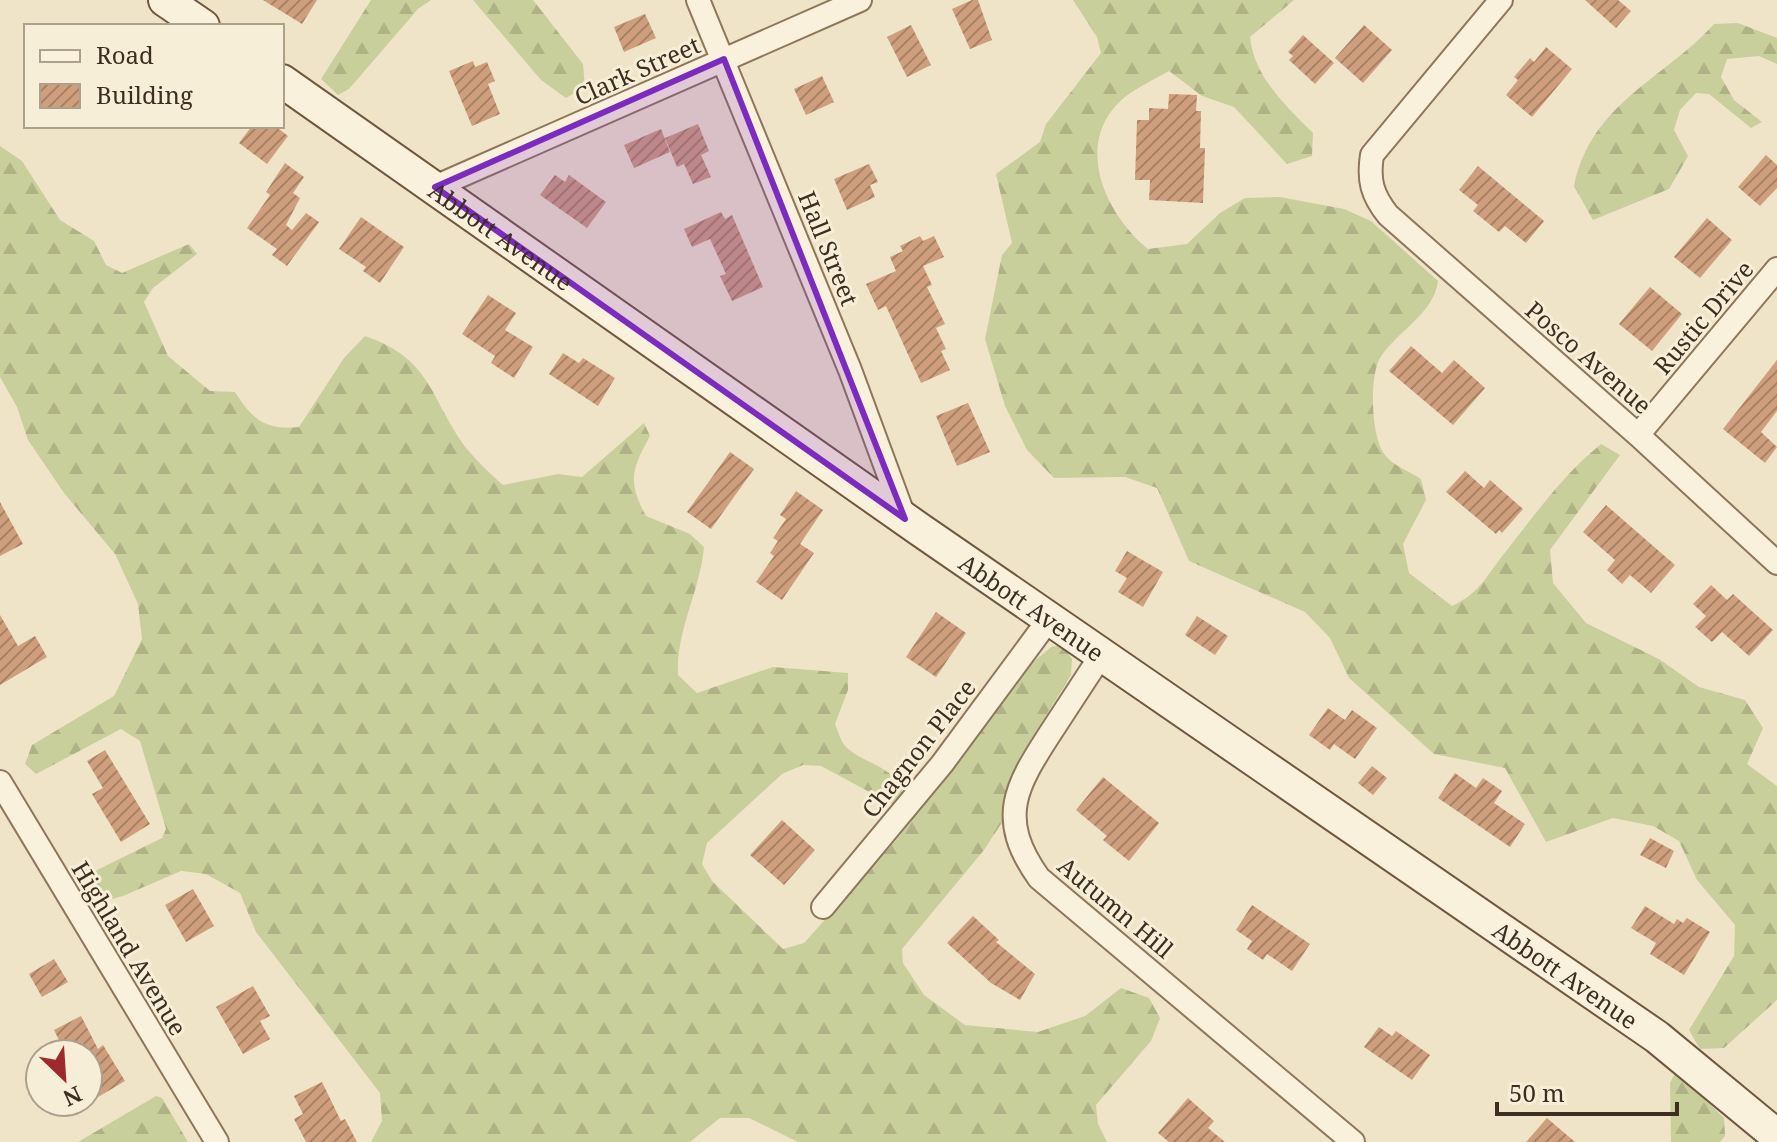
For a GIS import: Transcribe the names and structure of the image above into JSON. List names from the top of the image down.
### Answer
{
  "streets": {
    "street": [
      "Clark Street",
      "Abbott Avenue",
      "Hall Street",
      "Rustic Drive",
      "Posco Avenue",
      "Chagnon Place",
      "Autumn Hill",
      "Highland Avenue"
    ]
  },
  "crossings": [
    ["Clark Street", "Abbott Avenue"],
    ["Clark Street", "Hall Street"],
    ["Abbott Avenue", "Hall Street"],
    ["Abbott Avenue", "Chagnon Place"],
    ["Abbott Avenue", "Autumn Hill"],
    ["Rustic Drive", "Posco Avenue"]
  ],
  "legend": ["Road", "Building"],
  "scale_bar": "50 m",
  "north": "bottom right"
}
